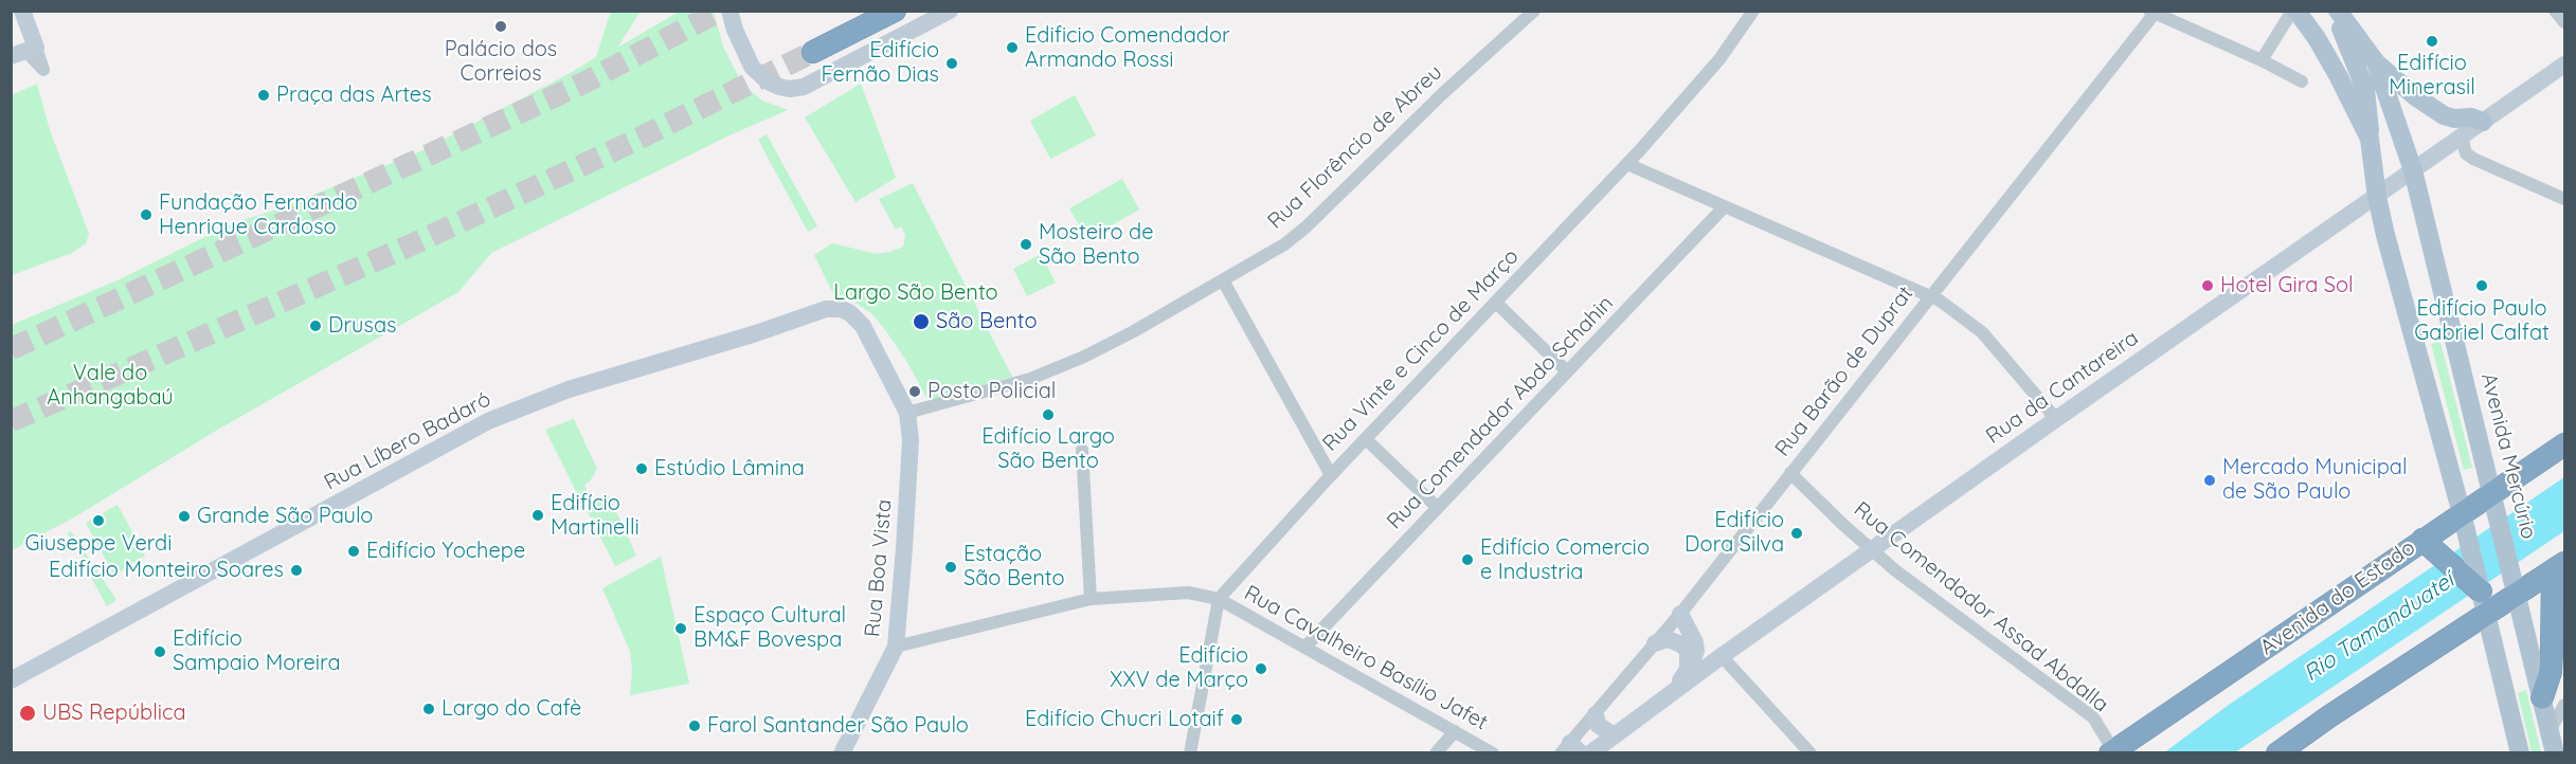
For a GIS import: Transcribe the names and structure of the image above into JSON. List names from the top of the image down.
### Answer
{
  "streets": {
    "highway": ["Avenida do Estado"],
    "main road": [
      "Rua da Cantareira",
      "Rua Líbero Badaró",
      "Avenida Mercúrio",
      "Rua Boa Vista"
    ],
    "street": [
      "Rua Florêncio de Abreu",
      "Rua Vinte e Cinco de Março",
      "Rua Barão de Duprat",
      "Rua Comendador Abdo Schahin",
      "Rua Comendador Assad Abdalla",
      "Rua Cavalheiro Basílio Jafet"
    ]
  },
  "crossings": [
    ["Rua Florêncio de Abreu", "Rua Líbero Badaró"],
    ["Rua Florêncio de Abreu", "Rua Boa Vista"],
    ["Rua Vinte e Cinco de Março", "Rua Cavalheiro Basílio Jafet"],
    ["Rua Barão de Duprat", "Rua Comendador Assad Abdalla"],
    ["Rua da Cantareira", "Avenida Mercúrio"],
    ["Rua da Cantareira", "Rua Comendador Assad Abdalla"],
    ["Rua Comendador Abdo Schahin", "Rua Cavalheiro Basílio Jafet"],
    ["Rua Líbero Badaró", "Rua Boa Vista"],
    ["Avenida Mercúrio", "Avenida do Estado"],
    ["Rua Boa Vista", "Rua Cavalheiro Basílio Jafet"],
    ["Avenida do Estado", "Rua Comendador Assad Abdalla"]
  ],
  "water": ["Rio Tamanduateí"],
  "parks": ["Largo São Bento", "Vale do Anhangabaú"],
  "places": [
    "Palácio dos Correios",
    "Edifício Minerasil",
    "Edificio Comendador Armando Rossi",
    "Edifício Fernão Dias",
    "Praça das Artes",
    "Fundação Fernando Henrique Cardoso",
    "Mosteiro de São Bento",
    "Hotel Gira Sol",
    "Edifício Paulo Gabriel Calfat",
    "São Bento",
    "Drusas",
    "Posto Policial",
    "Edifício Largo São Bento",
    "Estúdio Lâmina",
    "Mercado Municipal de São Paulo",
    "Edifício Martinelli",
    "Grande São Paulo",
    "Giuseppe Verdi",
    "Edifício Dora Silva",
    "Edifício Yochepe",
    "Edifício Comercio e Industria",
    "Estação São Bento",
    "Edifício Monteiro Soares",
    "Espaço Cultural BM&F Bovespa",
    "Edifício Sampaio Moreira",
    "Edifício XXV de Março",
    "Largo do Cafè",
    "UBS República",
    "Edifício Chucri Lotaif",
    "Farol Santander São Paulo"
  ]
}
